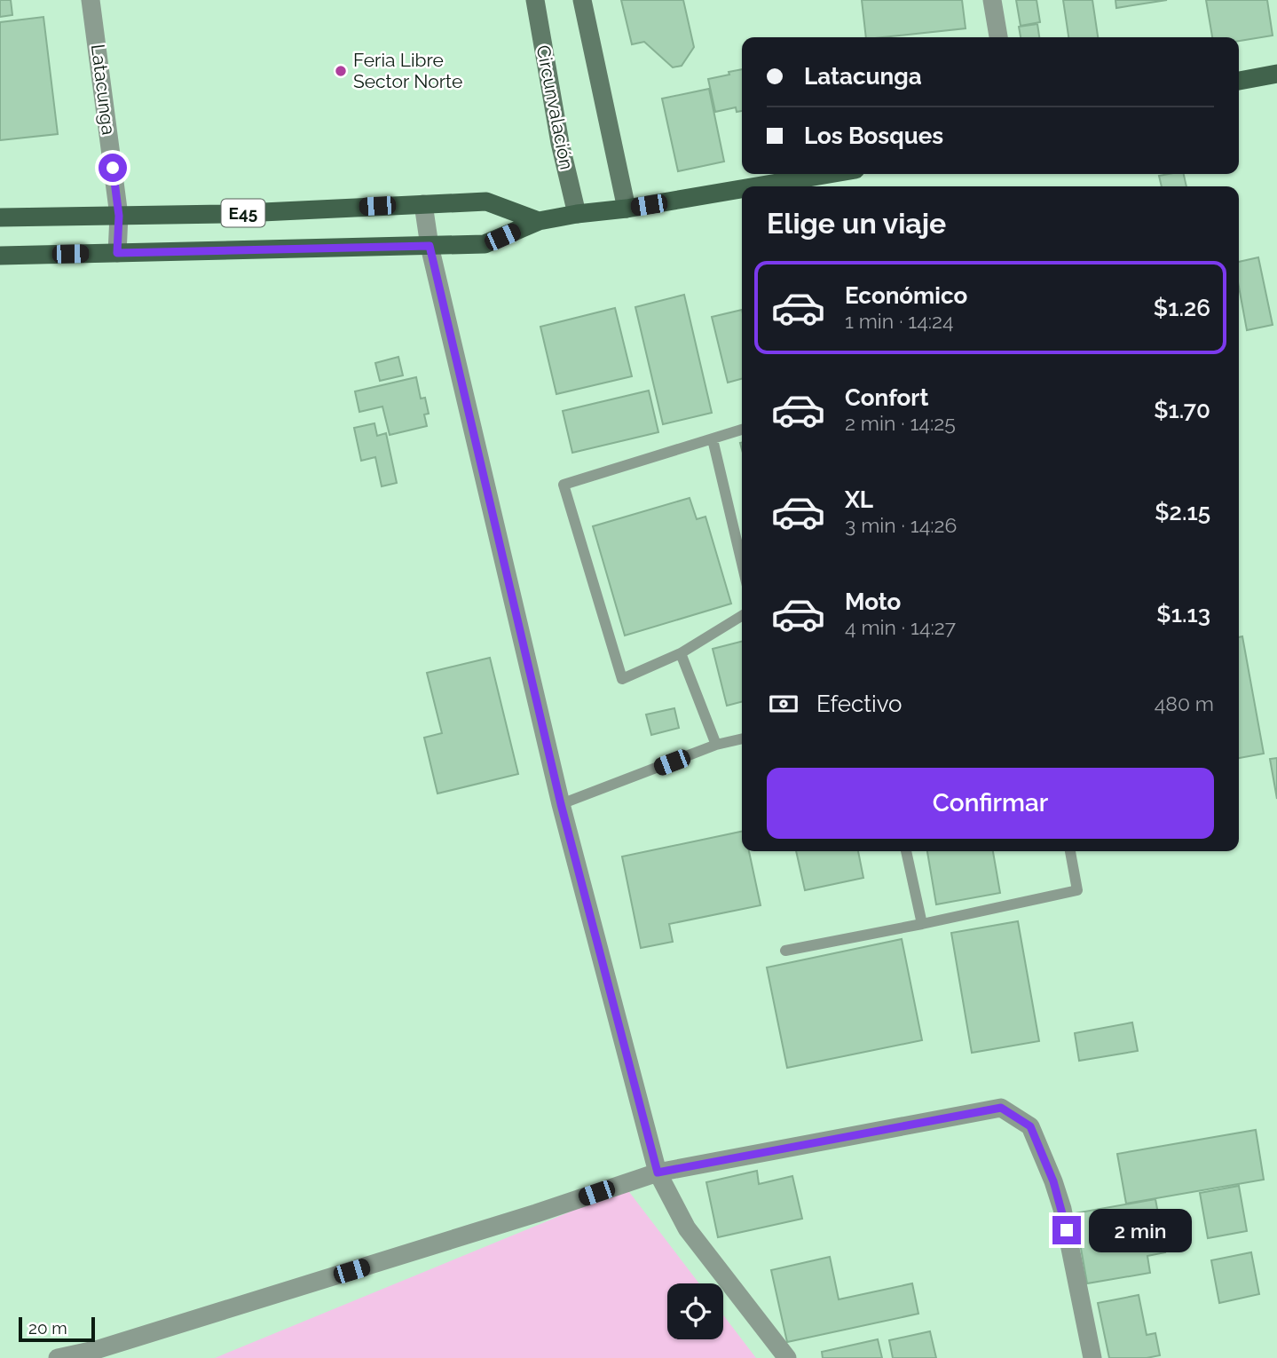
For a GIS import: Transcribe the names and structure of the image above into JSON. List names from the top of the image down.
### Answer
{
  "streets": {
    "main road": ["Circunvalación", "E45"],
    "street": ["Latacunga"]
  },
  "crossings": [
    ["Latacunga", "E45"],
    ["Circunvalación", "E45"]
  ],
  "places": ["Feria Libre Sector Norte"],
  "scale_bar": "20 m",
  "page": {
    "banner": ["Latacunga", "Los Bosques"],
    "heading": "Elige un viaje",
    "list": [
      {
        "name": "Económico",
        "note": "1 min · 14:24",
        "value": "$1.26"
      },
      {
        "name": "Confort",
        "note": "2 min · 14:25",
        "value": "$1.70"
      },
      {
        "name": "XL",
        "note": "3 min · 14:26",
        "value": "$2.15"
      },
      {
        "name": "Moto",
        "note": "4 min · 14:27",
        "value": "$1.13"
      }
    ],
    "pay": ["Efectivo", "480 m"],
    "buttons": "Confirmar",
    "bubble": "2 min",
    "scale": "20 m"
  }
}
